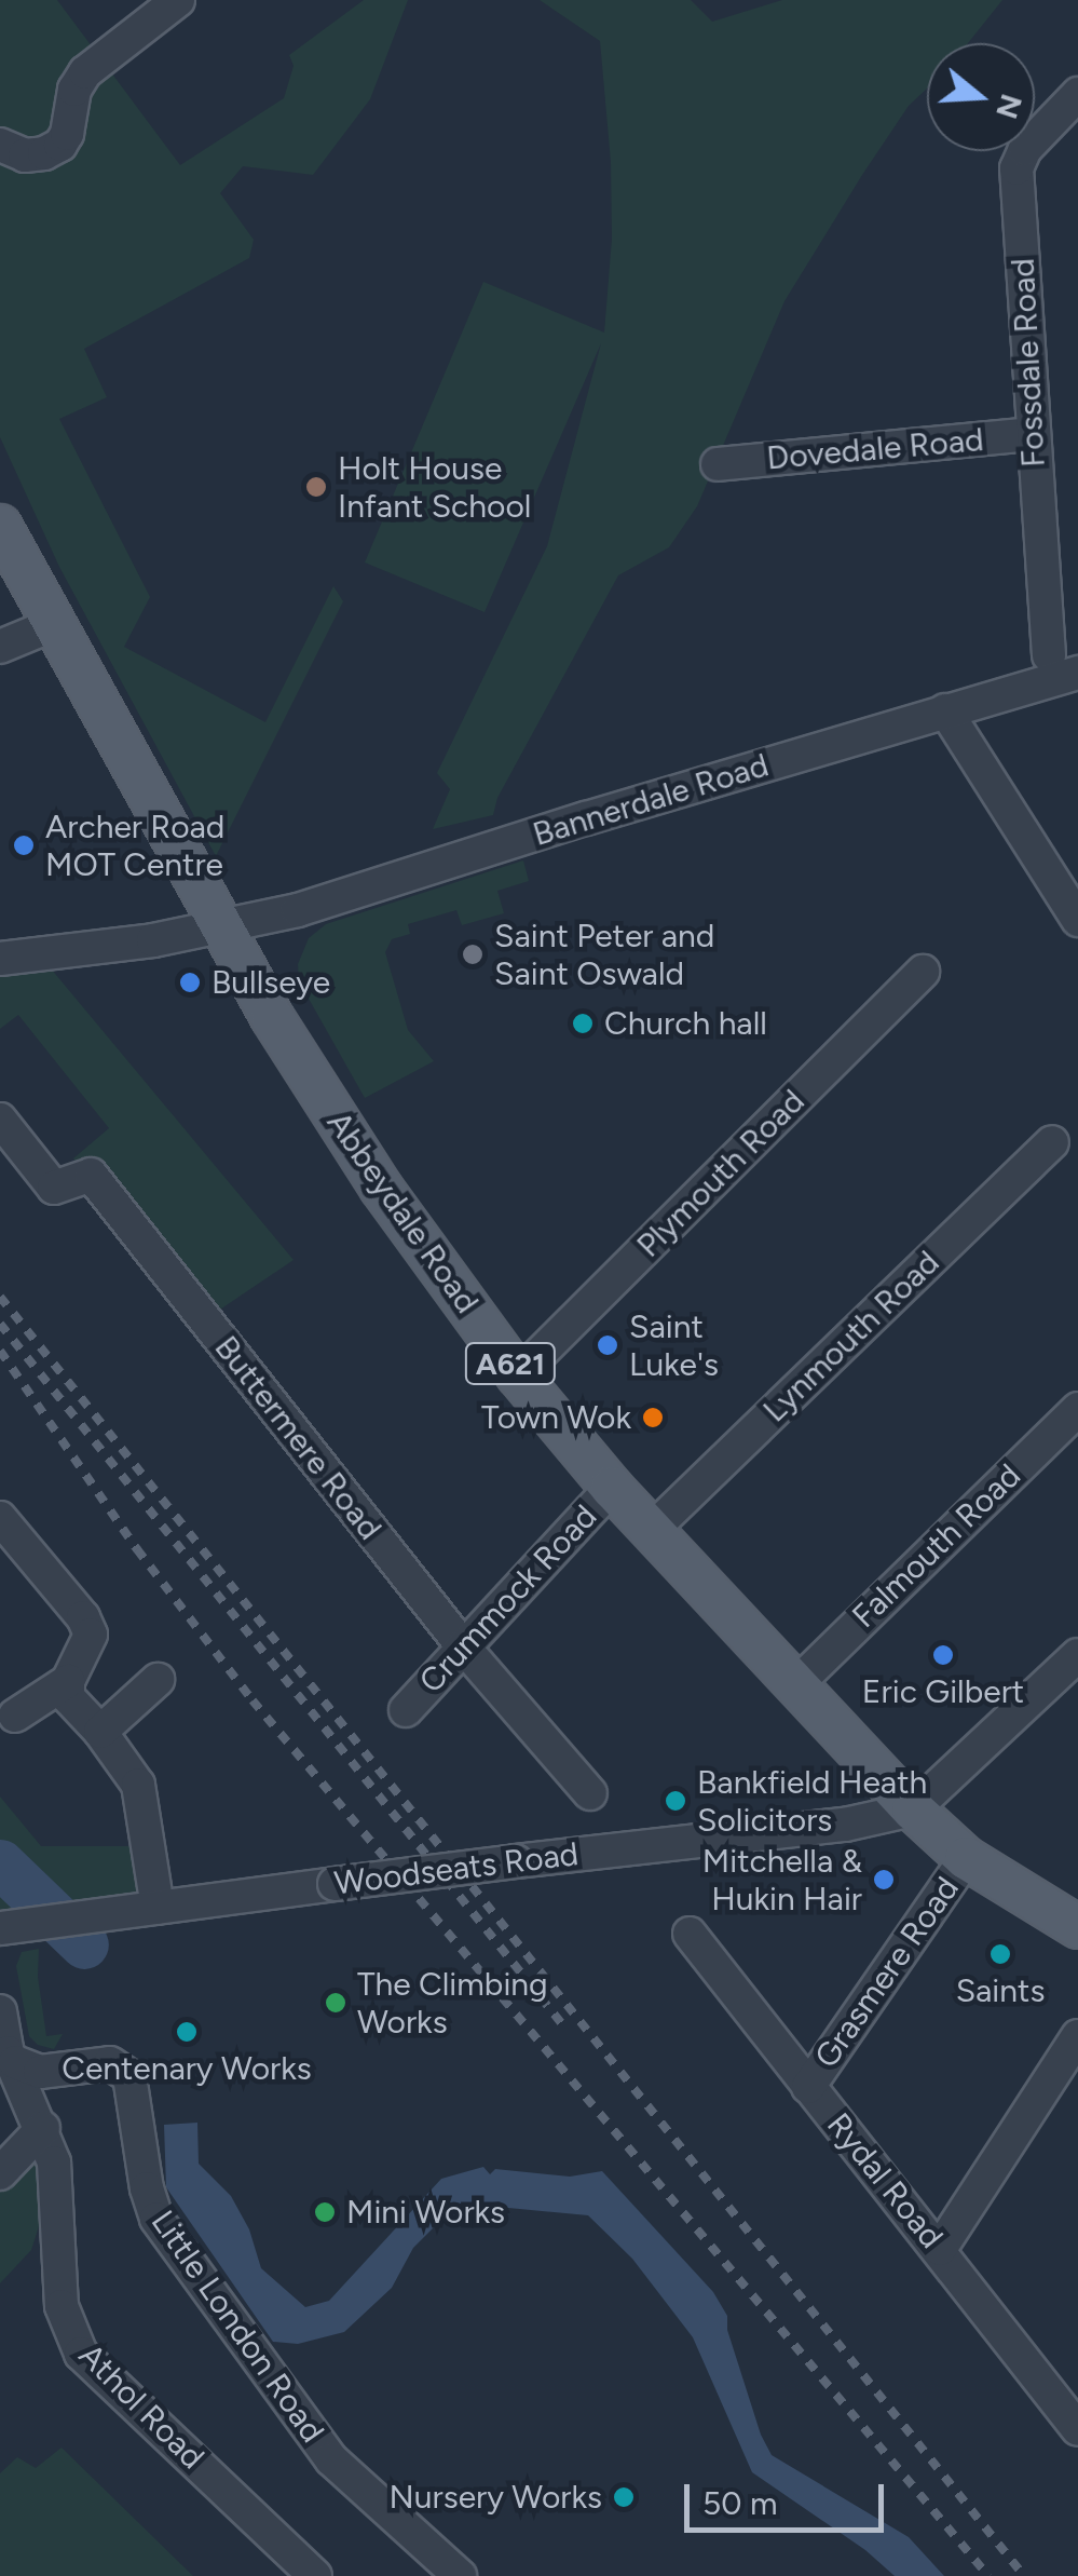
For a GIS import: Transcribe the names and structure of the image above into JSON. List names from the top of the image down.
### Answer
{
  "streets": {
    "main road": ["Abbeydale Road", "A621"],
    "street": [
      "Fossdale Road",
      "Dovedale Road",
      "Bannerdale Road",
      "Plymouth Road",
      "Lynmouth Road",
      "Buttermere Road",
      "Falmouth Road",
      "Crummock Road",
      "Woodseats Road",
      "Grasmere Road",
      "Rydal Road",
      "Little London Road",
      "Athol Road"
    ]
  },
  "crossings": [
    ["Fossdale Road", "Dovedale Road"],
    ["Bannerdale Road", "Abbeydale Road"],
    ["Plymouth Road", "Abbeydale Road"],
    ["Abbeydale Road", "Lynmouth Road"],
    ["Abbeydale Road", "Falmouth Road"],
    ["Abbeydale Road", "Crummock Road"],
    ["Abbeydale Road", "Woodseats Road"],
    ["Abbeydale Road", "Grasmere Road"],
    ["Buttermere Road", "Crummock Road"],
    ["Grasmere Road", "Rydal Road"],
    ["Little London Road", "Athol Road"]
  ],
  "places": [
    "Holt House Infant School",
    "Archer Road MOT Centre",
    "Saint Peter and Saint Oswald",
    "Bullseye",
    "Church hall",
    "Saint Luke's",
    "Town Wok",
    "Eric Gilbert",
    "Bankfield Heath Solicitors",
    "Mitchella & Hukin Hair",
    "Saints",
    "The Climbing Works",
    "Centenary Works",
    "Mini Works",
    "Nursery Works"
  ],
  "scale_bar": "50 m",
  "north": "right"
}
